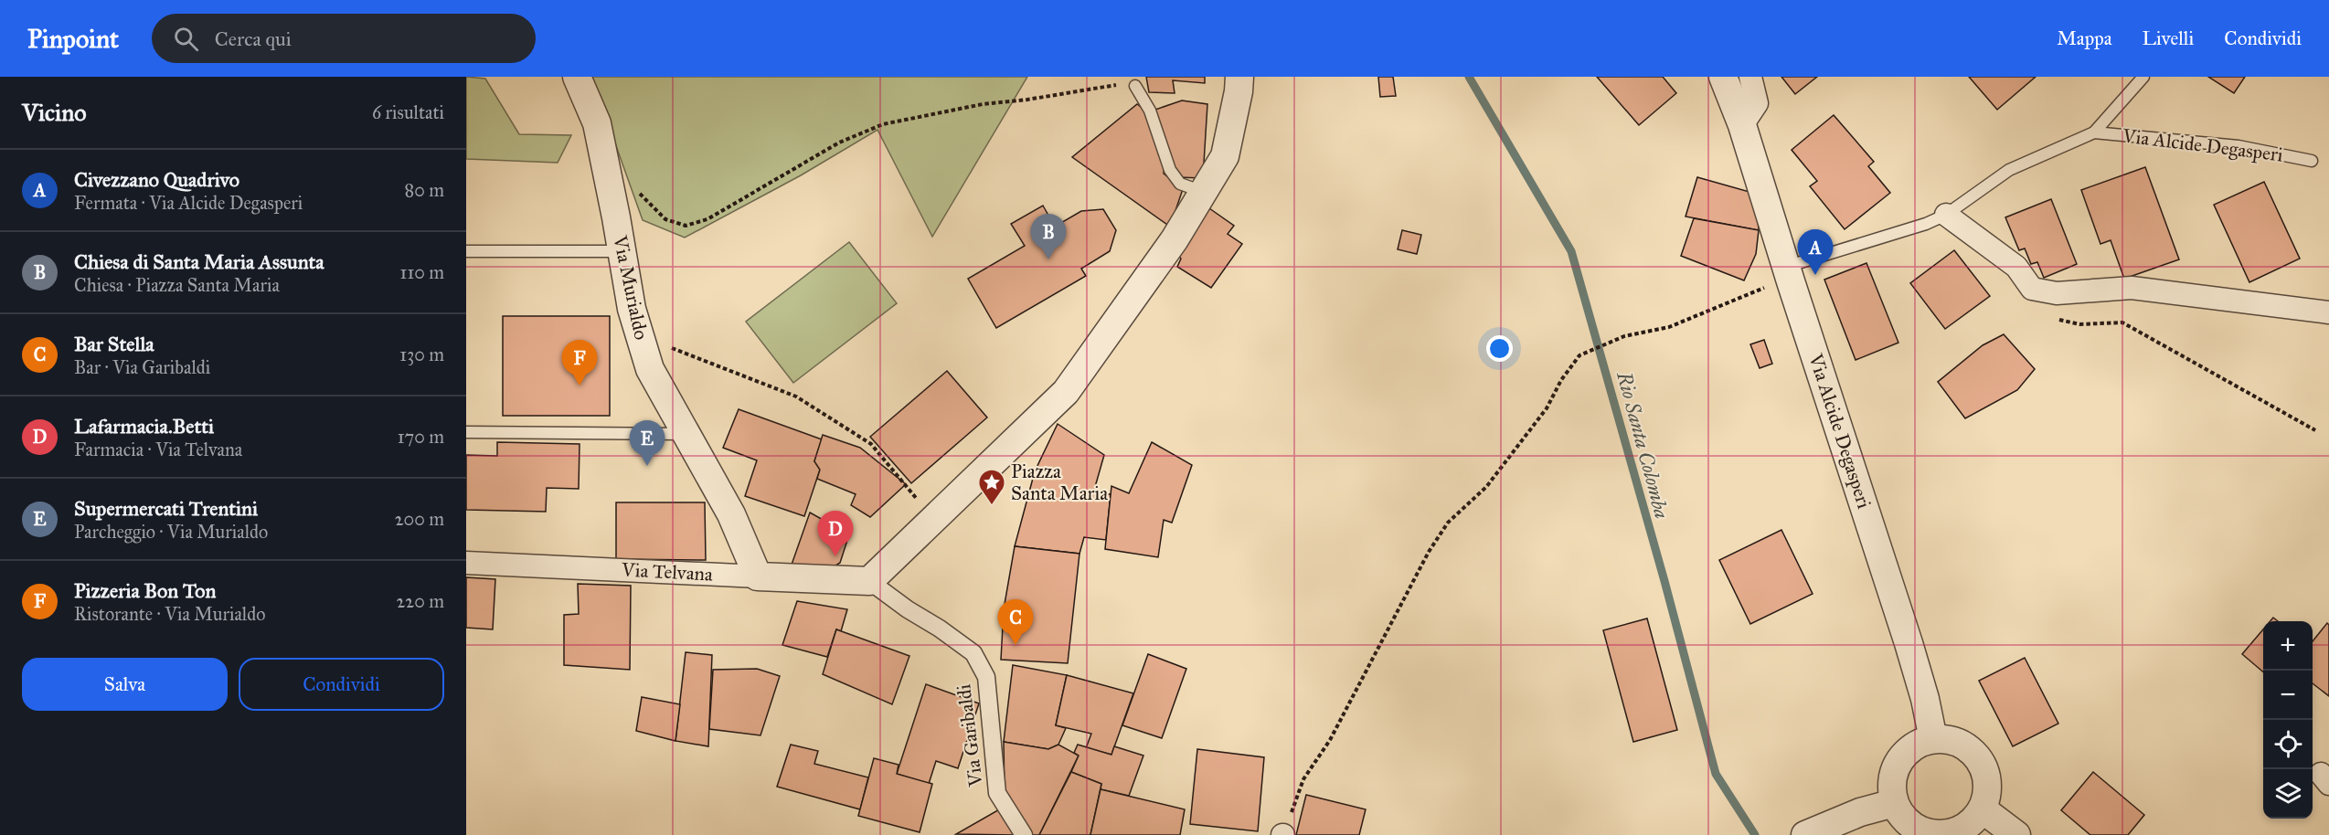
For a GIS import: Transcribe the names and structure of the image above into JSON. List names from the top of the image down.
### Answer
{
  "streets": {
    "street": [
      "Via Alcide Degasperi",
      "Via Murialdo",
      "Via Telvana",
      "Via Garibaldi"
    ]
  },
  "crossings": [
    ["Via Murialdo", "Via Telvana"],
    ["Via Telvana", "Via Garibaldi"]
  ],
  "water": ["Rio Santa Colomba"],
  "places": {
    "place": ["Piazza Santa Maria"]
  },
  "page": {
    "header": "Pinpoint",
    "search": "Cerca qui",
    "nav": ["Mappa", "Livelli", "Condividi"],
    "heading": ["Vicino", "6 risultati"],
    "list": [
      {
        "mark": "A",
        "name": "Civezzano Quadrivo",
        "note": "Fermata · Via Alcide Degasperi",
        "value": "80 m"
      },
      {
        "mark": "B",
        "name": "Chiesa di Santa Maria Assunta",
        "note": "Chiesa · Piazza Santa Maria",
        "value": "110 m"
      },
      {
        "mark": "C",
        "name": "Bar Stella",
        "note": "Bar · Via Garibaldi",
        "value": "130 m"
      },
      {
        "mark": "D",
        "name": "Lafarmacia.Betti",
        "note": "Farmacia · Via Telvana",
        "value": "170 m"
      },
      {
        "mark": "E",
        "name": "Supermercati Trentini",
        "note": "Parcheggio · Via Murialdo",
        "value": "200 m"
      },
      {
        "mark": "F",
        "name": "Pizzeria Bon Ton",
        "note": "Ristorante · Via Murialdo",
        "value": "220 m"
      }
    ],
    "pins": [
      "B",
      "A",
      "F",
      "E",
      "D",
      "C"
    ],
    "map_buttons": ["+", "−"],
    "buttons": ["Salva", "Condividi"]
  }
}
